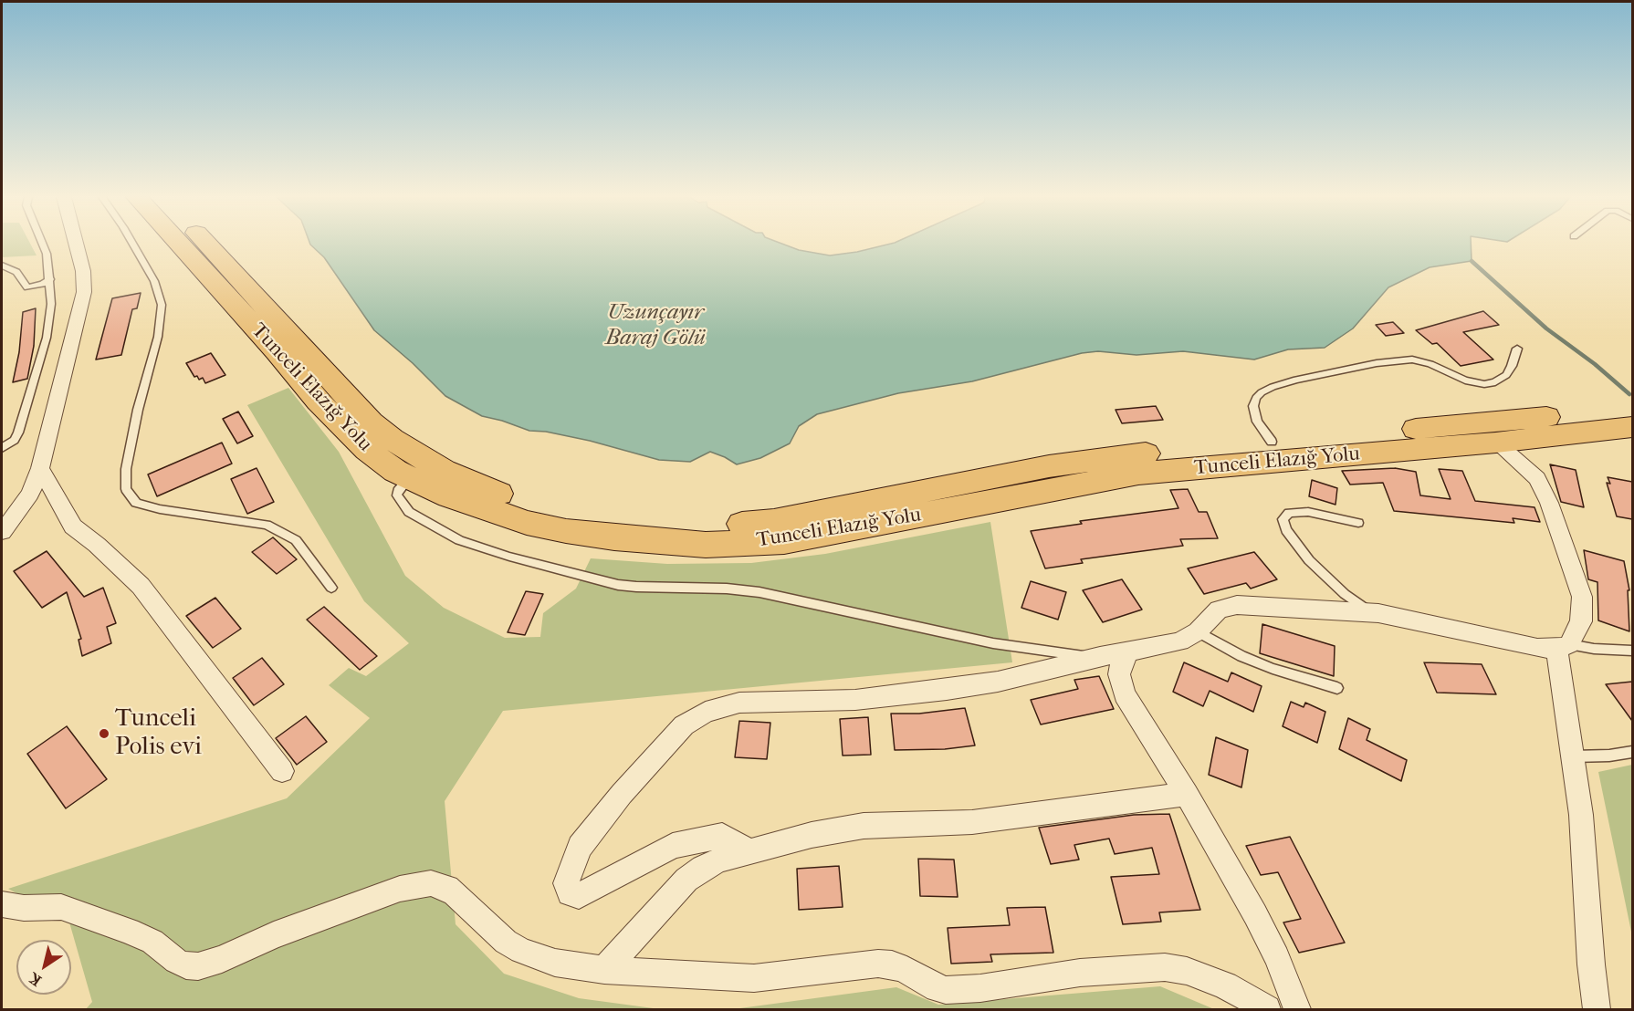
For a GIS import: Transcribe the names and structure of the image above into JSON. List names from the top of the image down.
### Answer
{
  "streets": {
    "main road": ["Tunceli Elazığ Yolu"]
  },
  "water": ["Uzunçayır Baraj Gölü"],
  "places": ["Tunceli Polis evi"],
  "north": "bottom left"
}
